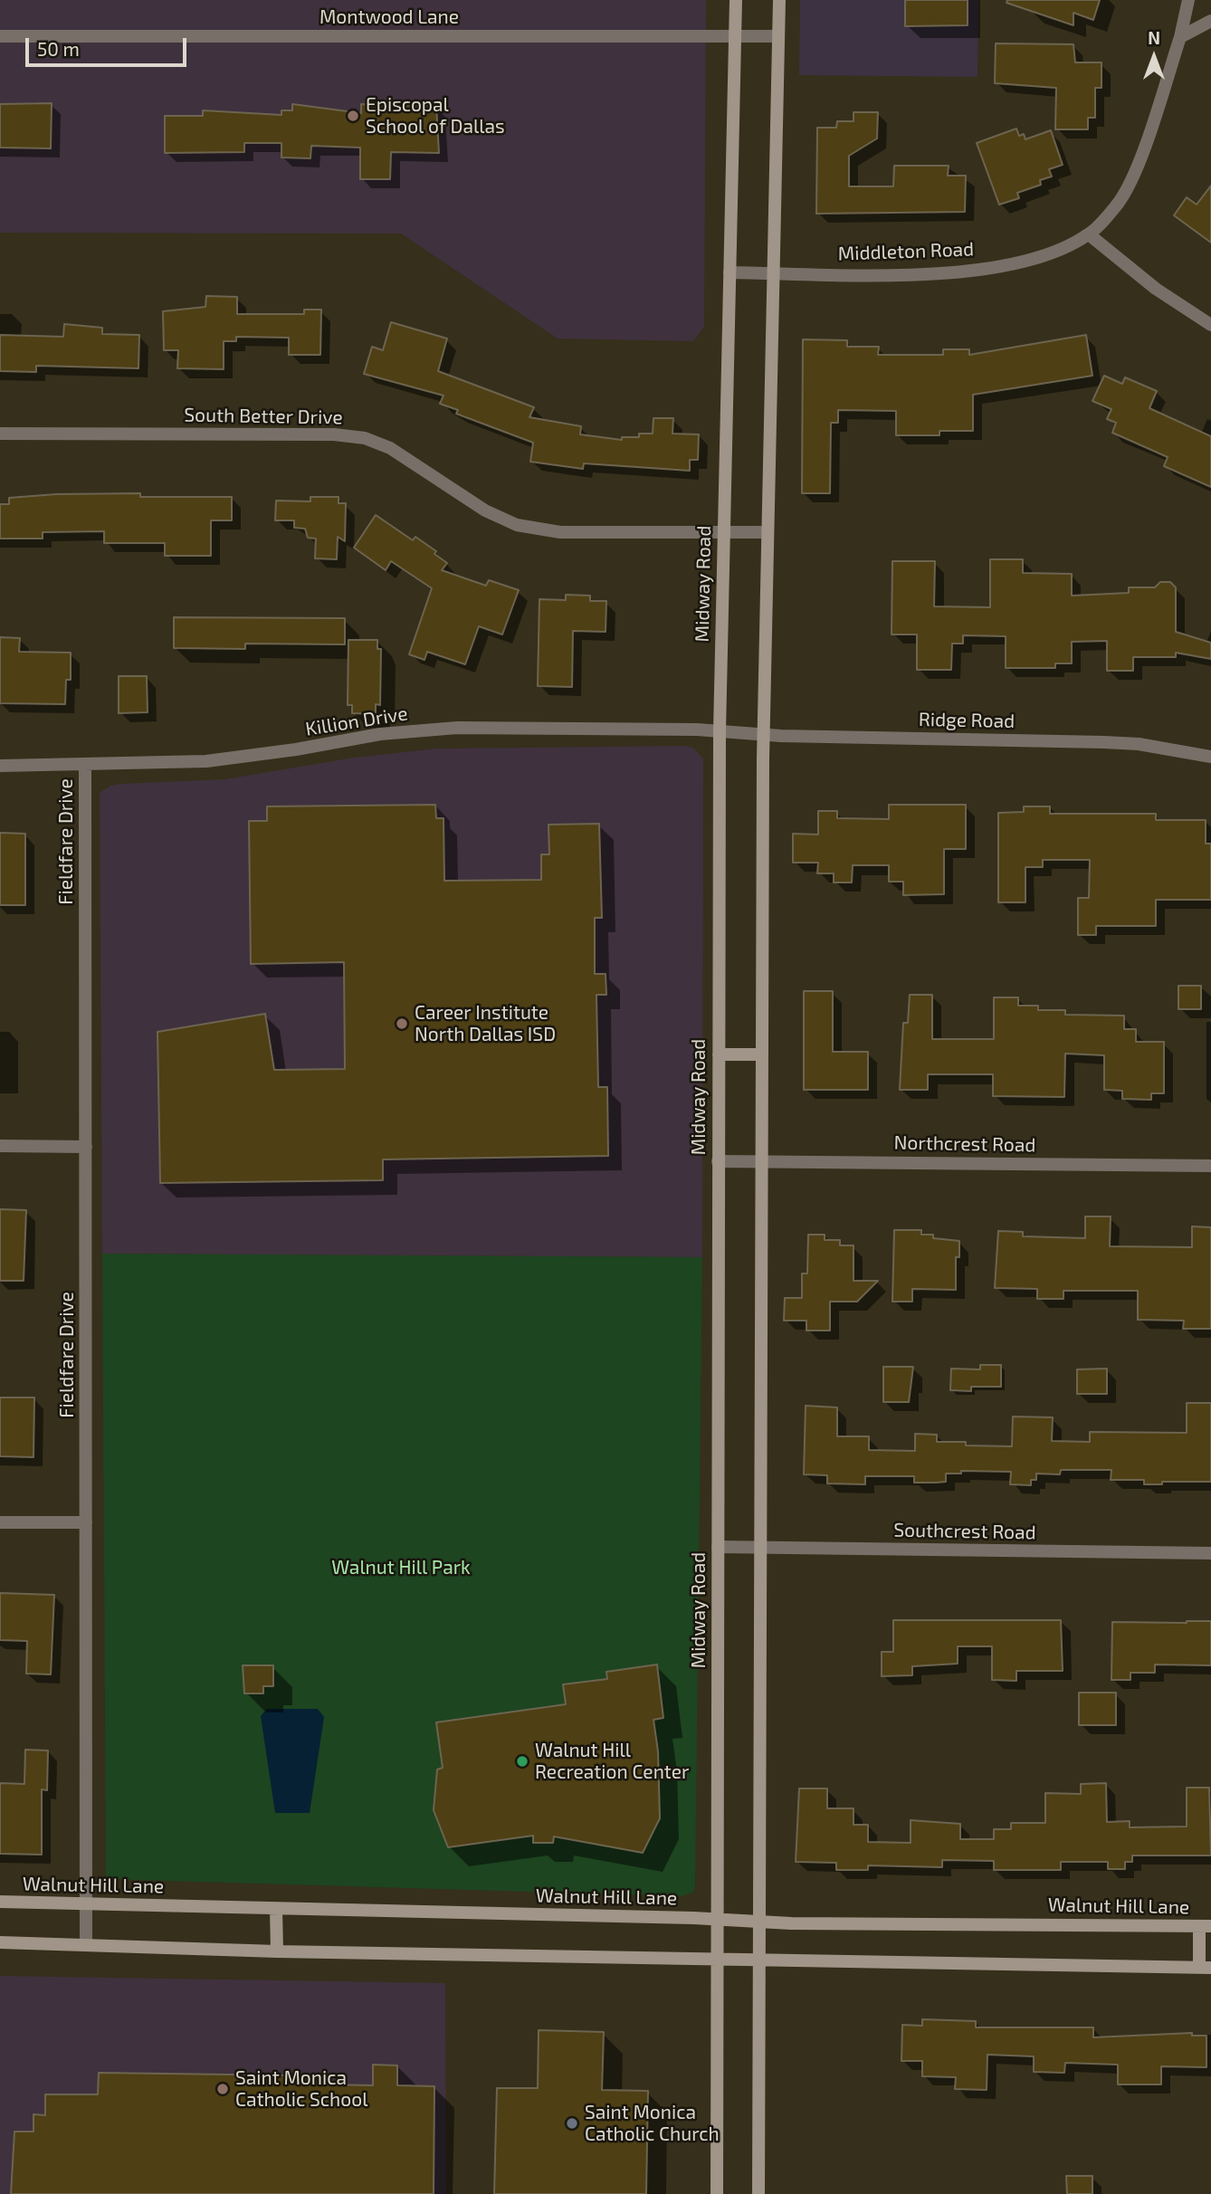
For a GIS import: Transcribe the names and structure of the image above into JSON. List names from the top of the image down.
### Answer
{
  "streets": {
    "main road": ["Midway Road", "Walnut Hill Lane"],
    "street": [
      "Montwood Lane",
      "Middleton Road",
      "South Better Drive",
      "Ridge Road",
      "Killion Drive",
      "Fieldfare Drive",
      "Northcrest Road",
      "Southcrest Road"
    ]
  },
  "crossings": [
    ["Montwood Lane", "Midway Road"],
    ["Middleton Road", "Midway Road"],
    ["South Better Drive", "Midway Road"],
    ["Midway Road", "Ridge Road"],
    ["Midway Road", "Killion Drive"],
    ["Midway Road", "Northcrest Road"],
    ["Midway Road", "Southcrest Road"],
    ["Midway Road", "Walnut Hill Lane"],
    ["Ridge Road", "Killion Drive"],
    ["Killion Drive", "Fieldfare Drive"],
    ["Fieldfare Drive", "Walnut Hill Lane"]
  ],
  "parks": ["Walnut Hill Park"],
  "places": [
    "Episcopal School of Dallas",
    "Career Institute North Dallas ISD",
    "Walnut Hill Recreation Center",
    "Saint Monica Catholic School",
    "Saint Monica Catholic Church"
  ],
  "scale_bar": "50 m",
  "north": "top"
}
